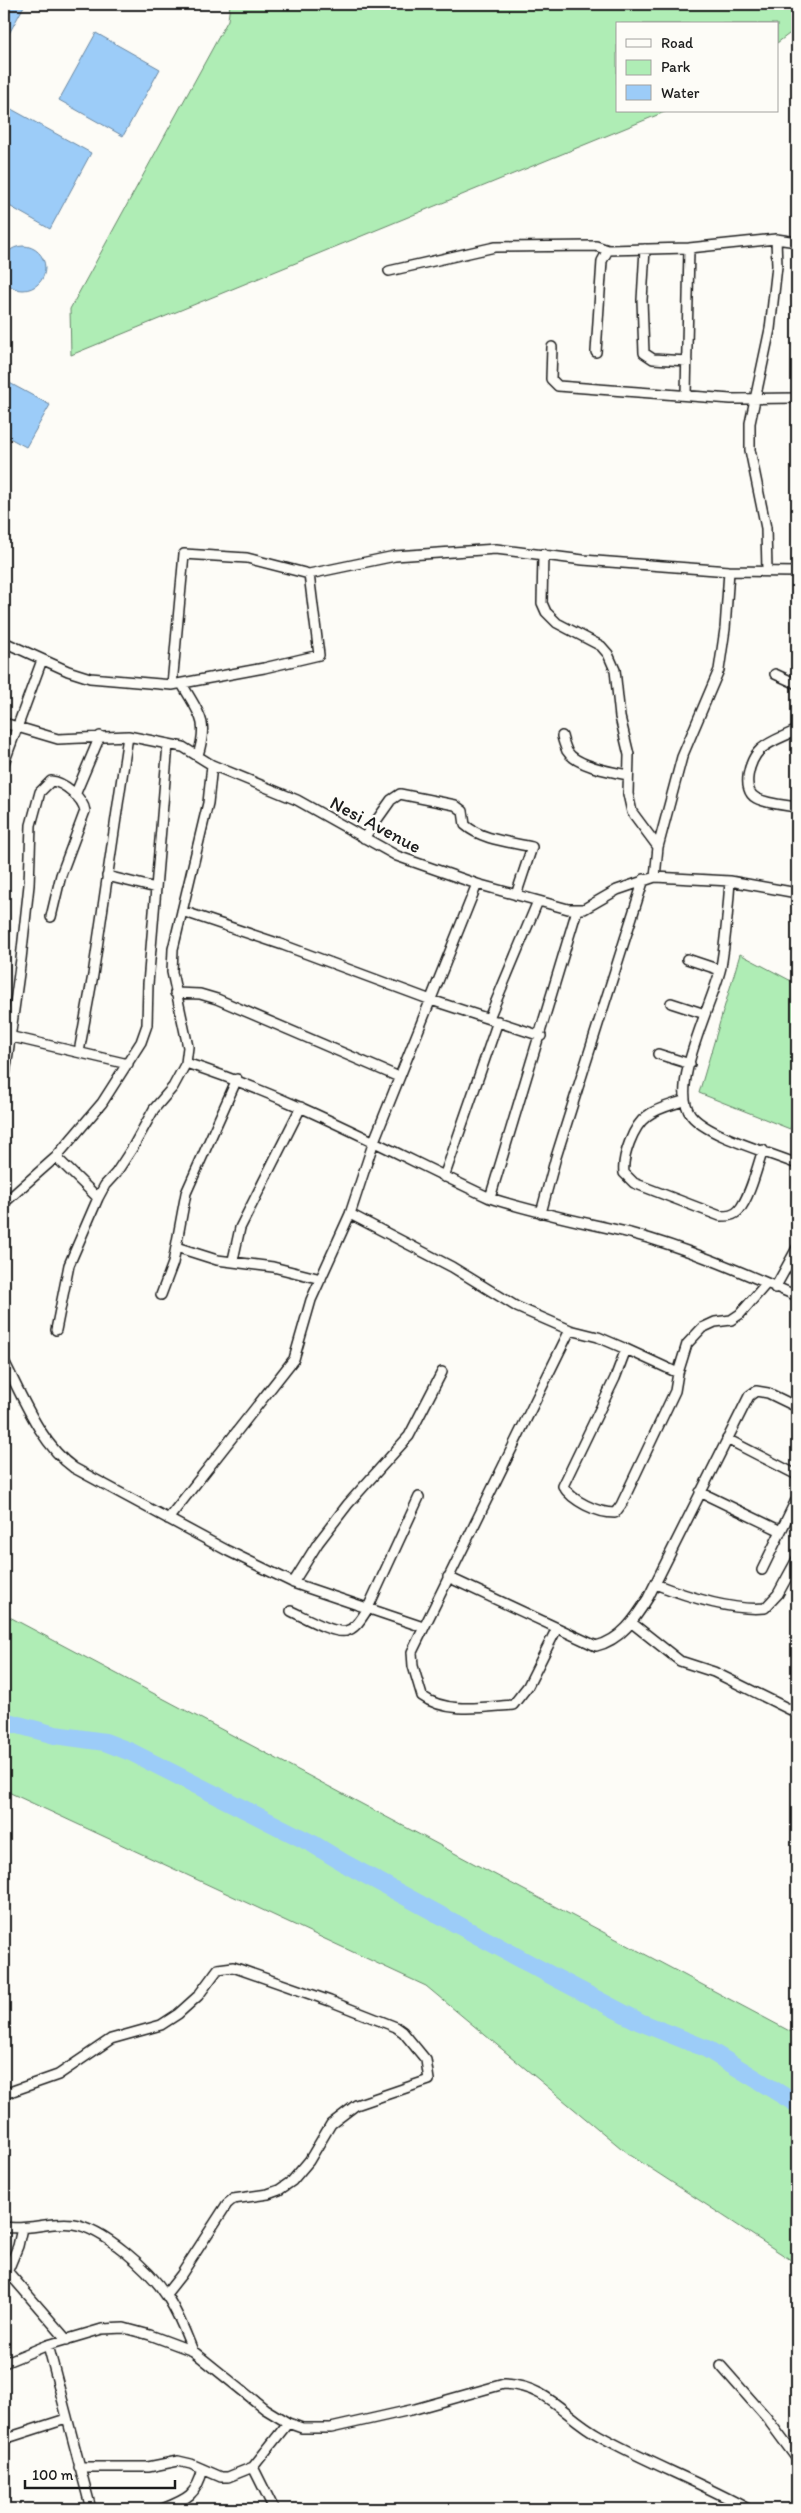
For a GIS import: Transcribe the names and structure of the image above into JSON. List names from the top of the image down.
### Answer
{
  "streets": {
    "street": ["Nesi Avenue"]
  },
  "legend": ["Road", "Park", "Water"],
  "scale_bar": "100 m"
}
